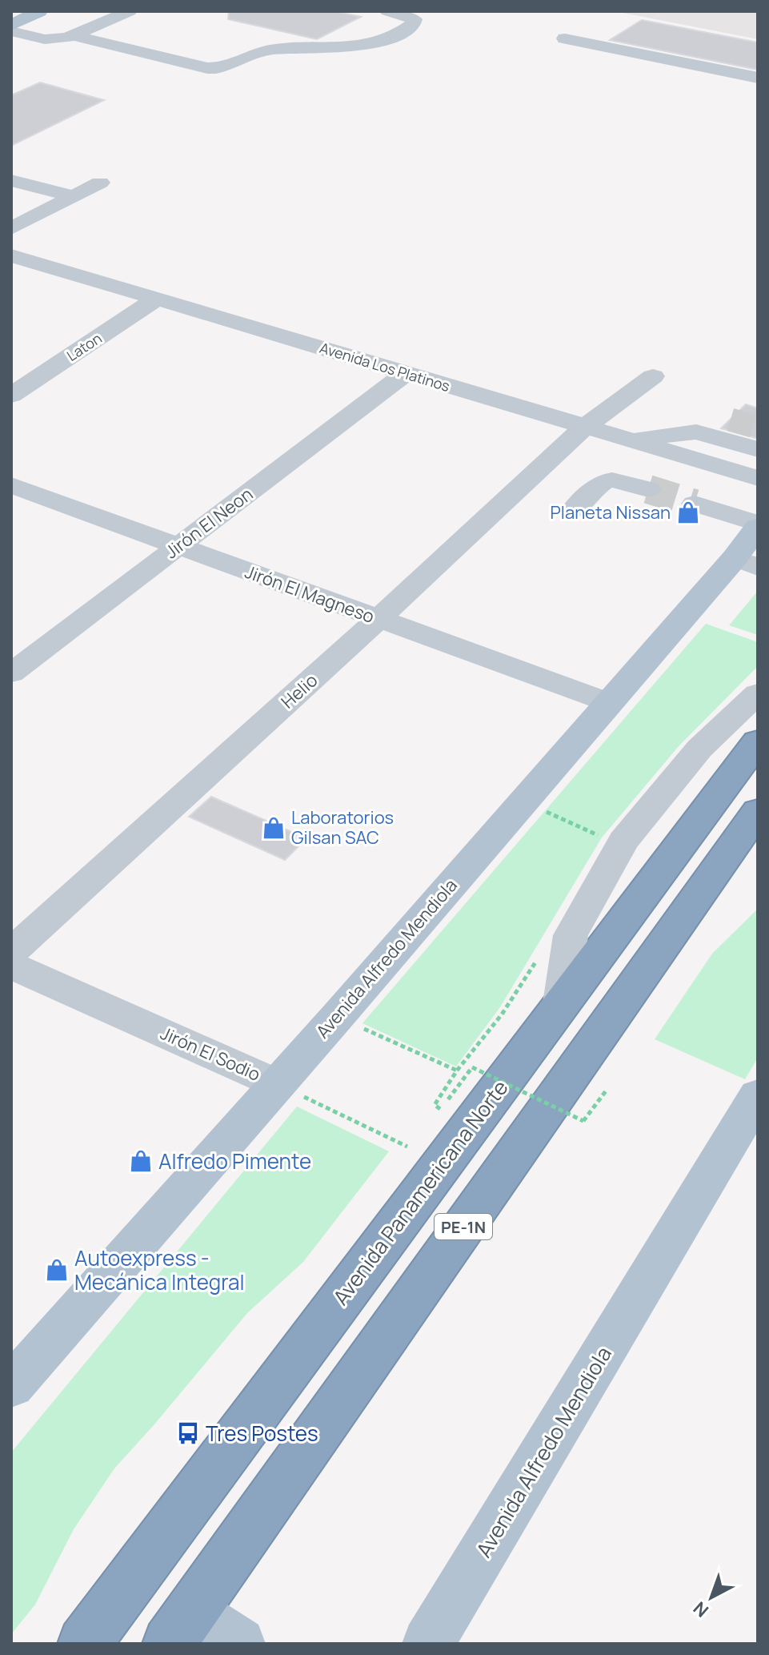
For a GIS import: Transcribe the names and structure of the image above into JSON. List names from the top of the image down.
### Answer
{
  "streets": {
    "highway": ["Avenida Panamericana Norte", "PE-1N"],
    "main road": ["Avenida Alfredo Mendiola"],
    "street": [
      "Laton",
      "Avenida Los Platinos",
      "Jirón El Neon",
      "Jirón El Magneso",
      "Helio",
      "Jirón El Sodio"
    ]
  },
  "crossings": [
    ["Laton", "Avenida Los Platinos"],
    ["Avenida Los Platinos", "Jirón El Neon"],
    ["Avenida Los Platinos", "Helio"],
    ["Jirón El Neon", "Jirón El Magneso"],
    ["Jirón El Magneso", "Helio"],
    ["Jirón El Magneso", "Avenida Alfredo Mendiola"],
    ["Avenida Alfredo Mendiola", "Jirón El Sodio"]
  ],
  "places": {
    "shop": [
      "Planeta Nissan",
      "Laboratorios Gilsan SAC",
      "Alfredo Pimente",
      "Autoexpress - Mecánica Integral"
    ],
    "bus stop": ["Tres Postes"]
  },
  "north": "bottom left"
}
